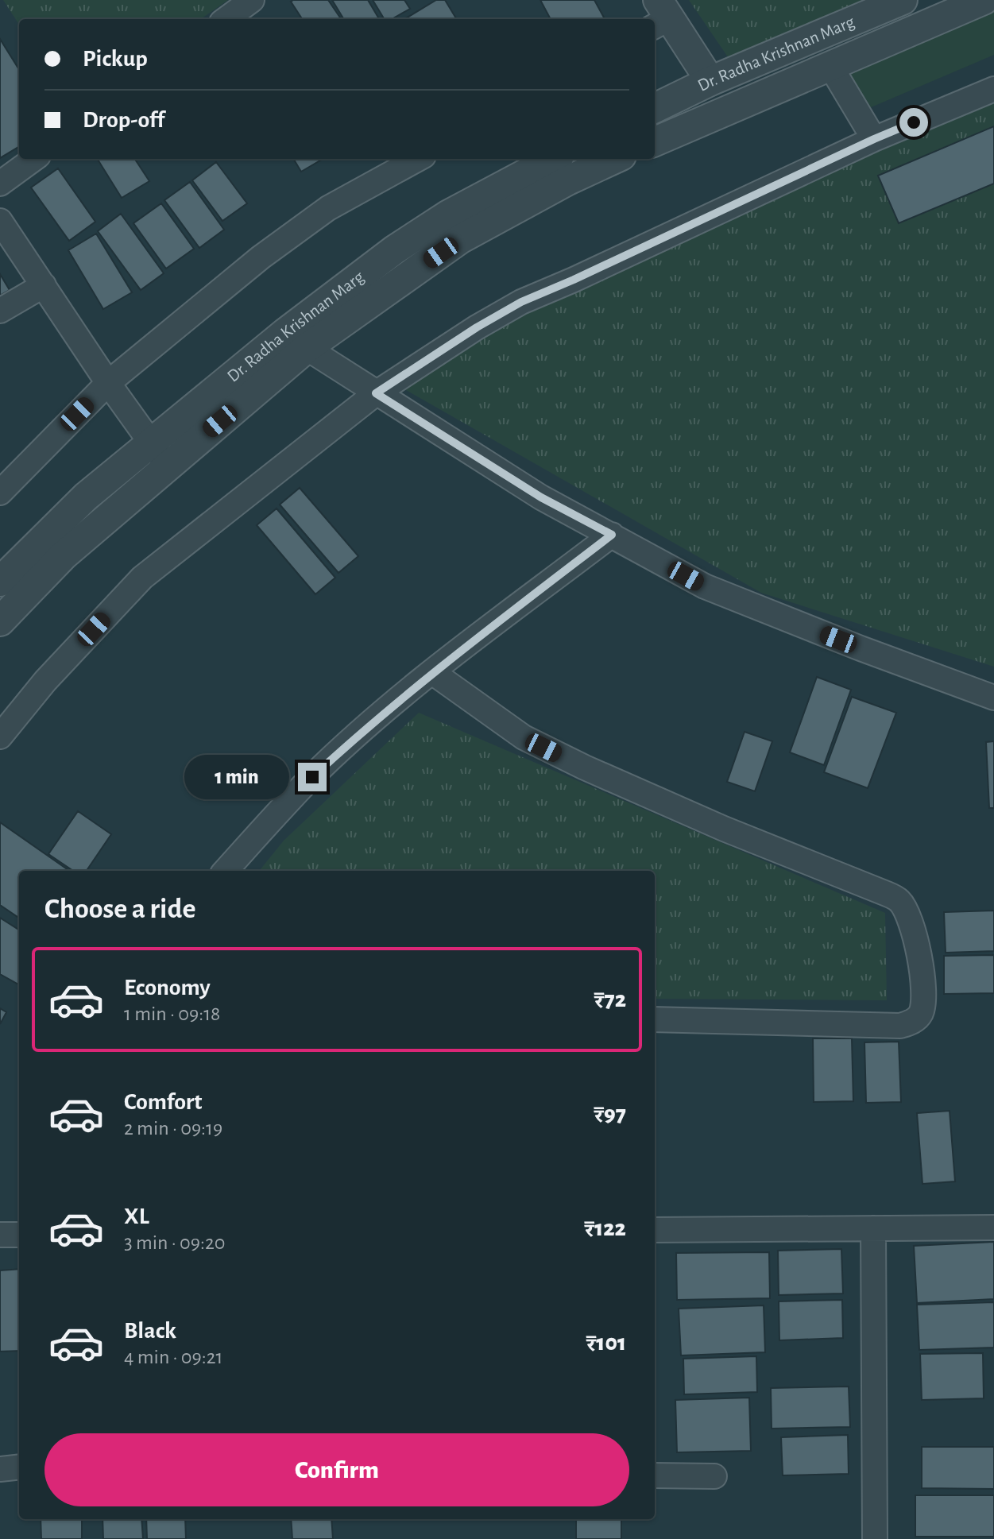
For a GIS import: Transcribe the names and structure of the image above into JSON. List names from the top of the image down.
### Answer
{
  "streets": {
    "street": ["Dr. Radha Krishnan Marg"]
  },
  "page": {
    "banner": ["Pickup", "Drop-off"],
    "bubble": "1 min",
    "heading": "Choose a ride",
    "list": [
      {
        "name": "Economy",
        "note": "1 min · 09:18",
        "value": "₹72"
      },
      {
        "name": "Comfort",
        "note": "2 min · 09:19",
        "value": "₹97"
      },
      {
        "name": "XL",
        "note": "3 min · 09:20",
        "value": "₹122"
      },
      {
        "name": "Black",
        "note": "4 min · 09:21",
        "value": "₹101"
      }
    ],
    "buttons": "Confirm"
  }
}
